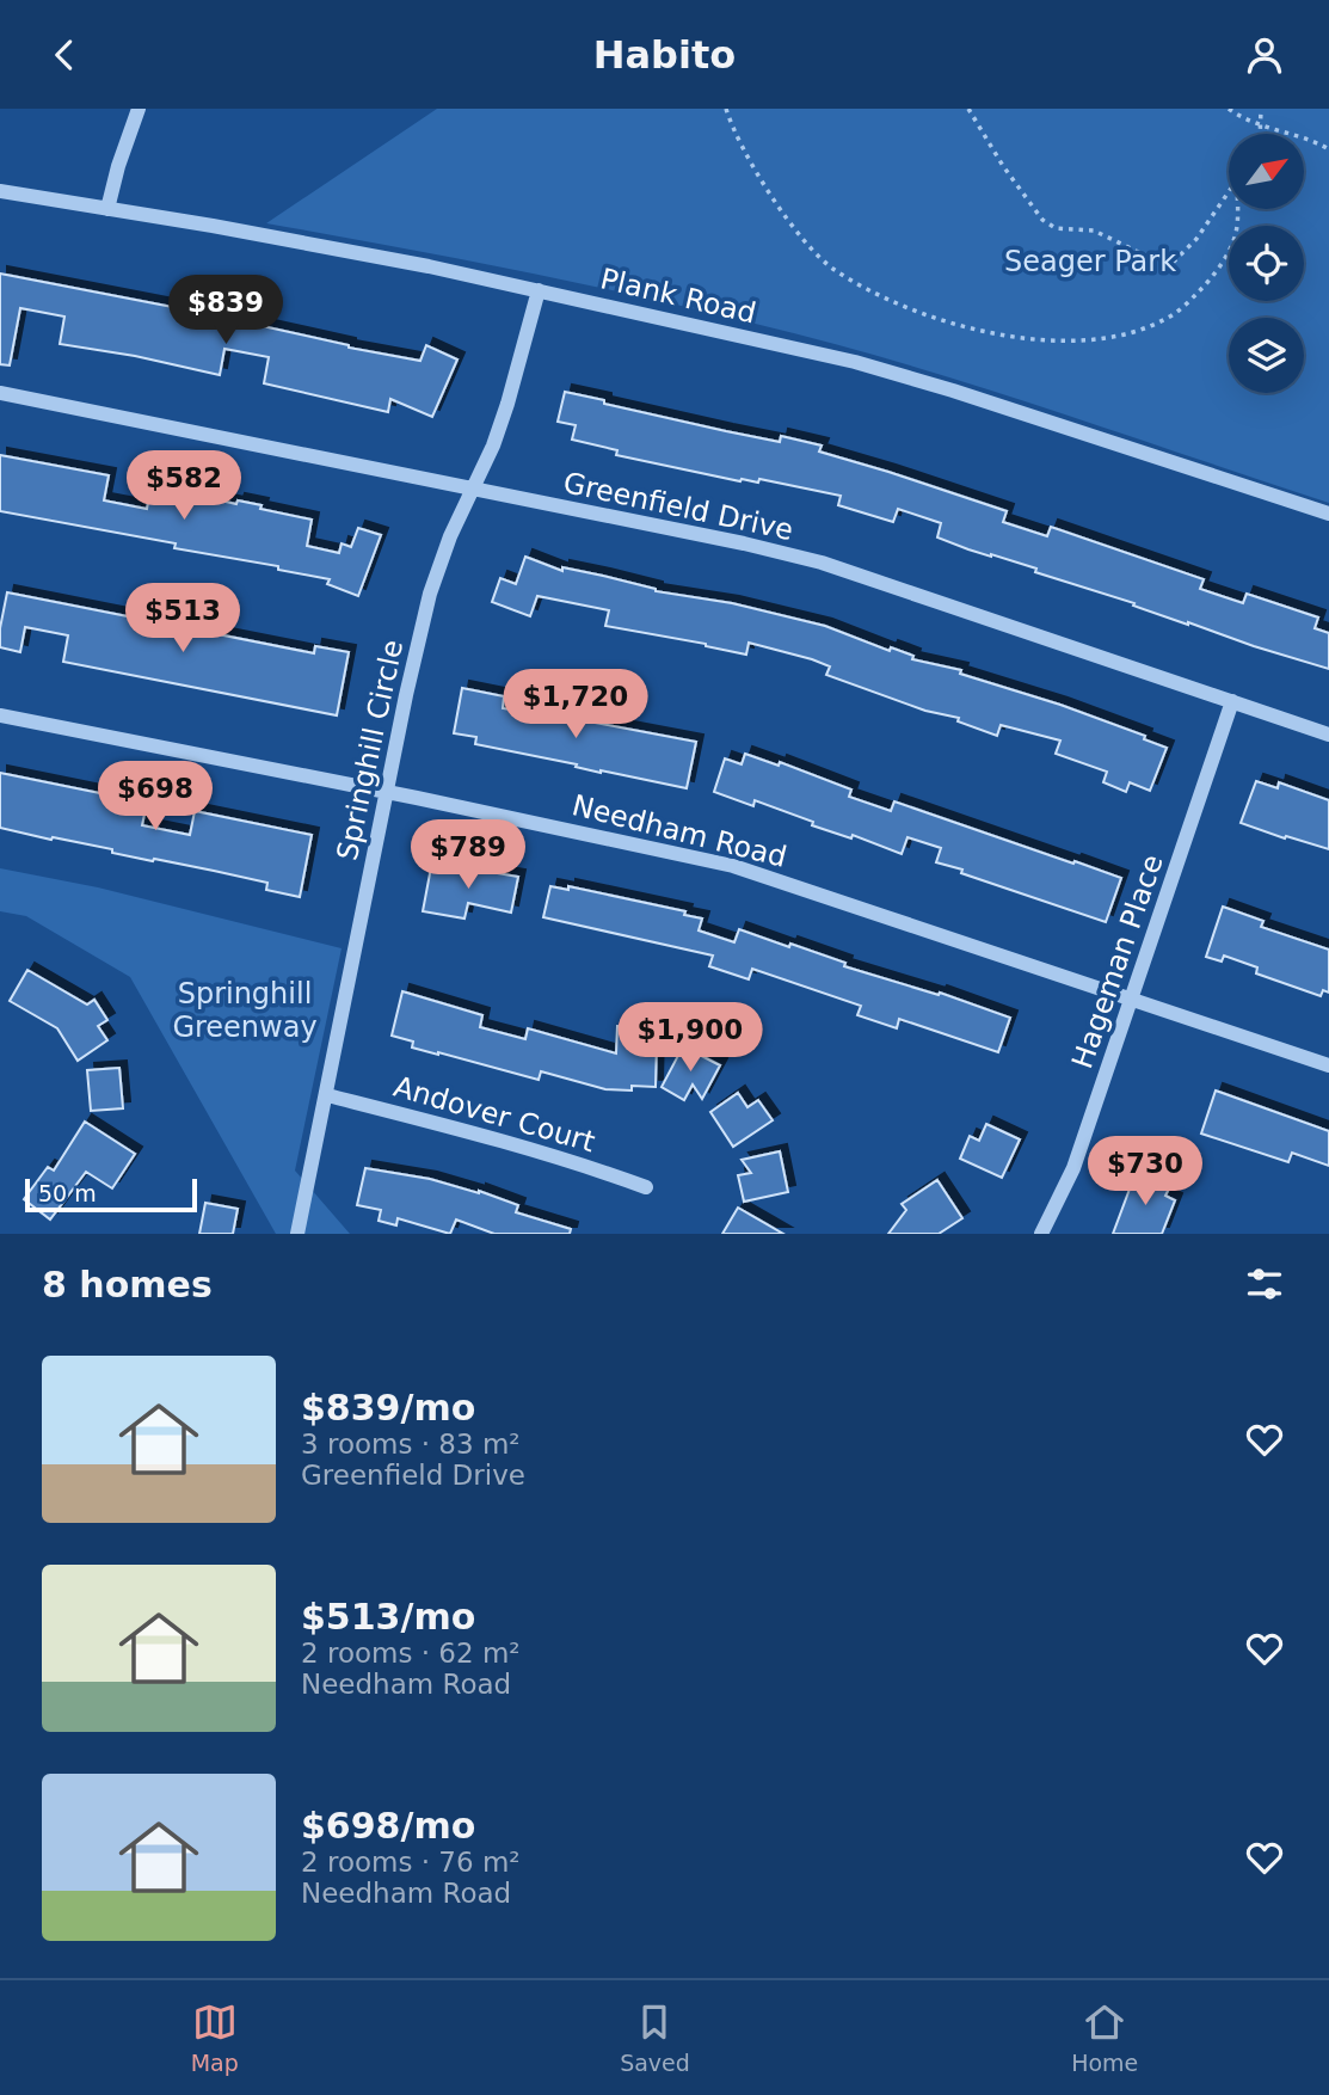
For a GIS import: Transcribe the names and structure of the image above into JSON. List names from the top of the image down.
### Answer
{
  "streets": {
    "street": [
      "Plank Road",
      "Greenfield Drive",
      "Springhill Circle",
      "Needham Road",
      "Hageman Place",
      "Andover Court"
    ]
  },
  "crossings": [
    ["Plank Road", "Springhill Circle"],
    ["Greenfield Drive", "Springhill Circle"],
    ["Greenfield Drive", "Hageman Place"],
    ["Springhill Circle", "Needham Road"],
    ["Springhill Circle", "Andover Court"],
    ["Needham Road", "Hageman Place"]
  ],
  "parks": ["Seager Park", "Springhill Greenway"],
  "scale_bar": "50 m",
  "north": "top right",
  "page": {
    "header": "Habito",
    "price": [
      "$839",
      "$582",
      "$513",
      "$1,720",
      "$698",
      "$789",
      "$1,900",
      "$730"
    ],
    "scale": "50 m",
    "heading": "8 homes",
    "list": [
      {
        "name": "$839/mo",
        "note": "3 rooms · 83 m² · Greenfield Drive"
      },
      {
        "name": "$513/mo",
        "note": "2 rooms · 62 m² · Needham Road"
      },
      {
        "name": "$698/mo",
        "note": "2 rooms · 76 m² · Needham Road"
      }
    ],
    "tabs": ["Map", "Saved", "Home"]
  }
}
